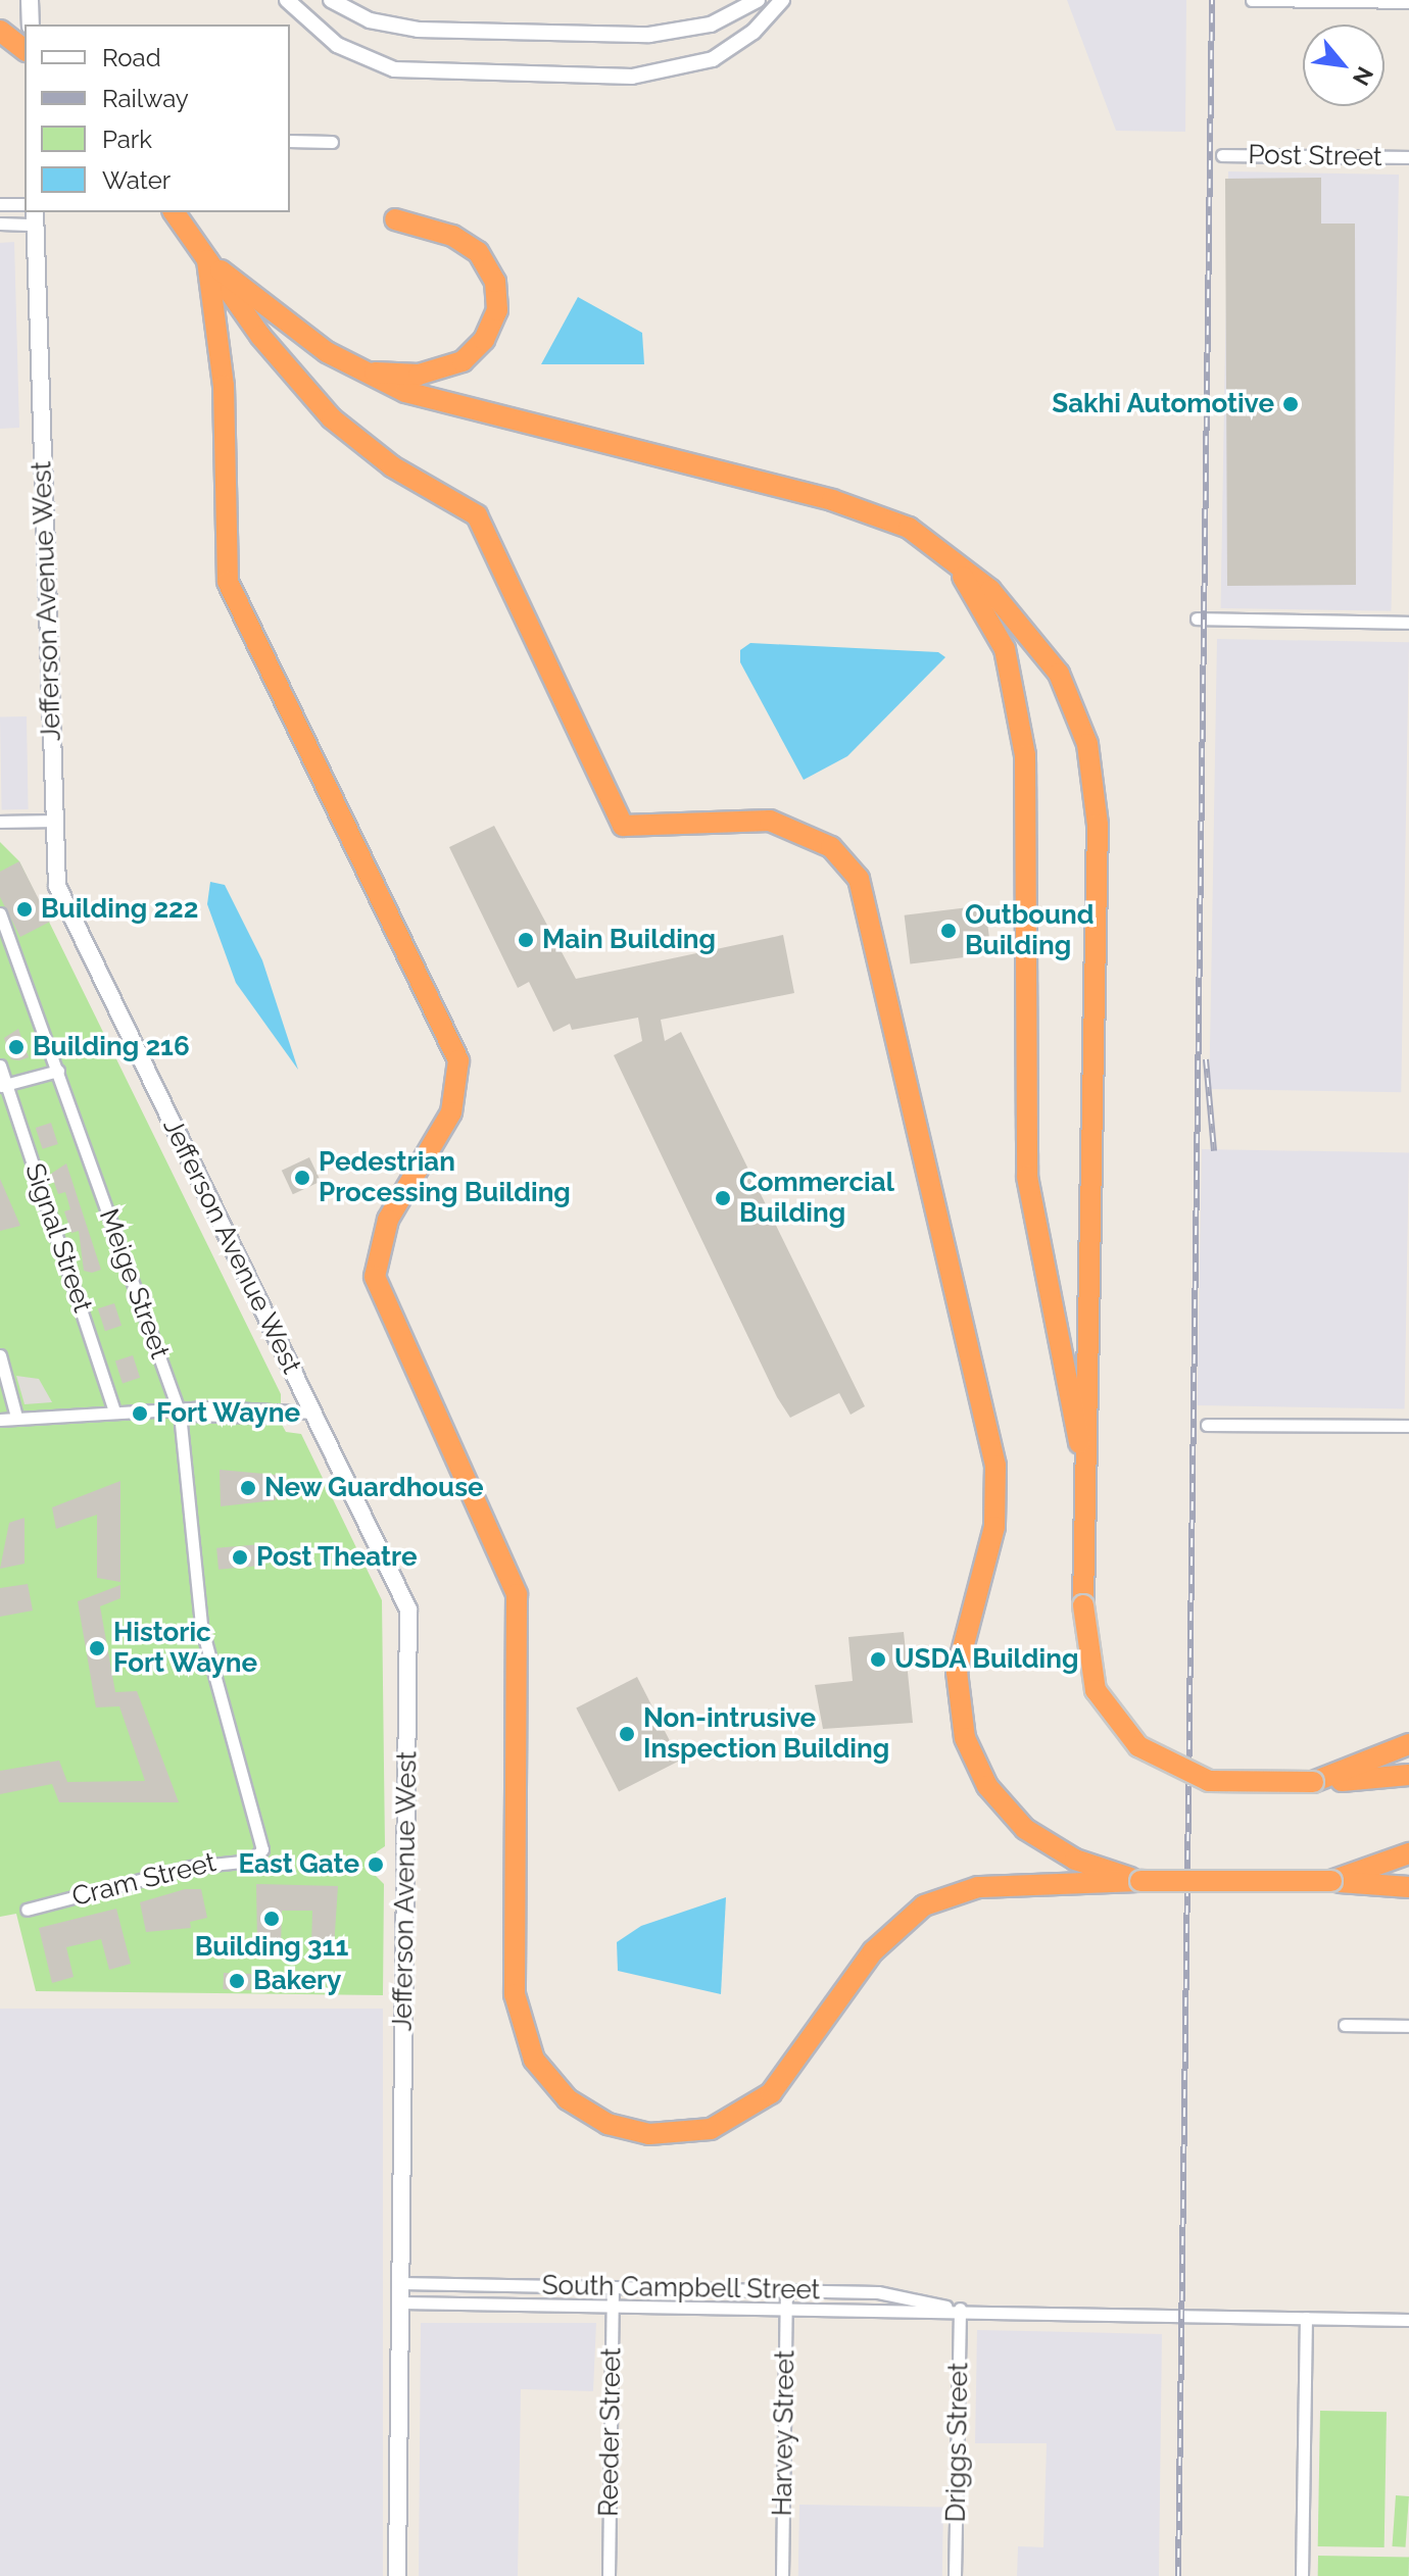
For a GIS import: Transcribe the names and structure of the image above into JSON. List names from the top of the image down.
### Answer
{
  "streets": {
    "main road": ["Jefferson Avenue West"],
    "street": [
      "Post Street",
      "Signal Street",
      "Meige Street",
      "Cram Street",
      "South Campbell Street",
      "Reeder Street",
      "Harvey Street",
      "Driggs Street"
    ]
  },
  "crossings": [
    ["Jefferson Avenue West", "South Campbell Street"],
    ["Meige Street", "Cram Street"],
    ["South Campbell Street", "Reeder Street"],
    ["South Campbell Street", "Harvey Street"],
    ["South Campbell Street", "Driggs Street"]
  ],
  "places": [
    "Sakhi Automotive",
    "Building 222",
    "Outbound Building",
    "Main Building",
    "Building 216",
    "Pedestrian Processing Building",
    "Commercial Building",
    "Fort Wayne",
    "New Guardhouse",
    "Post Theatre",
    "Historic Fort Wayne",
    "USDA Building",
    "Non-intrusive Inspection Building",
    "East Gate",
    "Building 311",
    "Bakery"
  ],
  "legend": [
    "Road",
    "Railway",
    "Park",
    "Water"
  ],
  "north": "bottom right"
}
